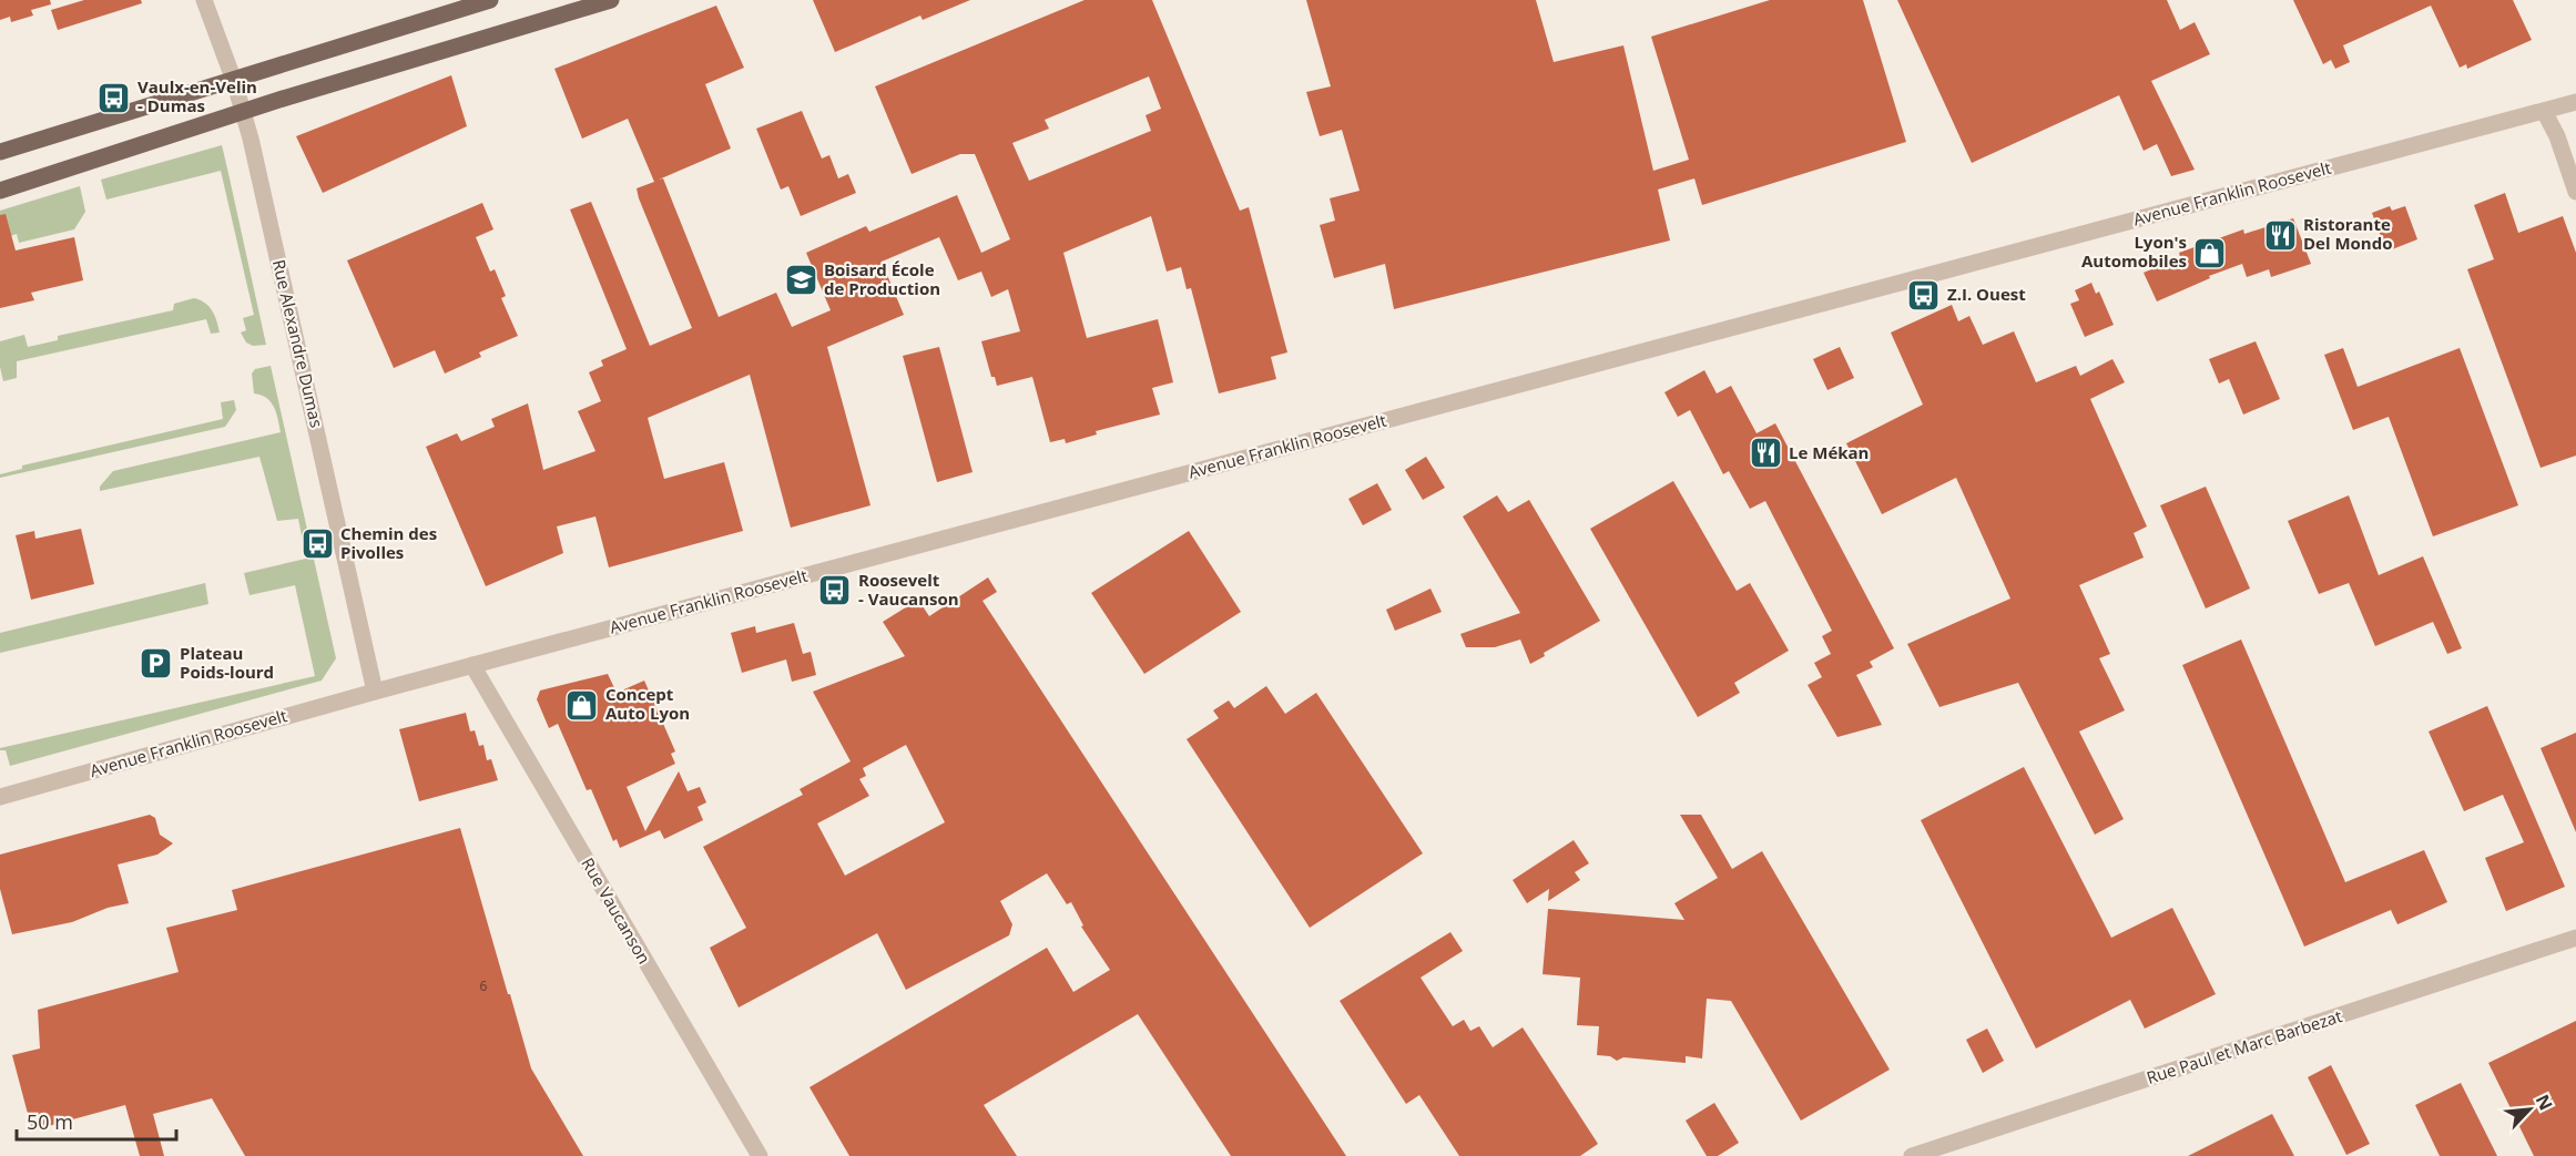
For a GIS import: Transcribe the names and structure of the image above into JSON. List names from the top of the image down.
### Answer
{
  "streets": {
    "street": [
      "Avenue Franklin Roosevelt",
      "Rue Alexandre Dumas",
      "Rue Vaucanson",
      "Rue Paul et Marc Barbezat"
    ]
  },
  "crossings": [
    ["Avenue Franklin Roosevelt", "Rue Alexandre Dumas"],
    ["Avenue Franklin Roosevelt", "Rue Vaucanson"]
  ],
  "places": {
    "bus stop": [
      "Vaulx-en-Velin - Dumas",
      "Z.I. Ouest",
      "Chemin des Pivolles",
      "Roosevelt - Vaucanson"
    ],
    "restaurant": ["Ristorante Del Mondo", "Le Mékan"],
    "shop": ["Lyon's Automobiles", "Concept Auto Lyon"],
    "school or university": ["Boisard École de Production"],
    "parking": ["Plateau Poids-lourd"]
  },
  "house_numbers": ["6"],
  "scale_bar": "50 m",
  "north": "top right"
}
